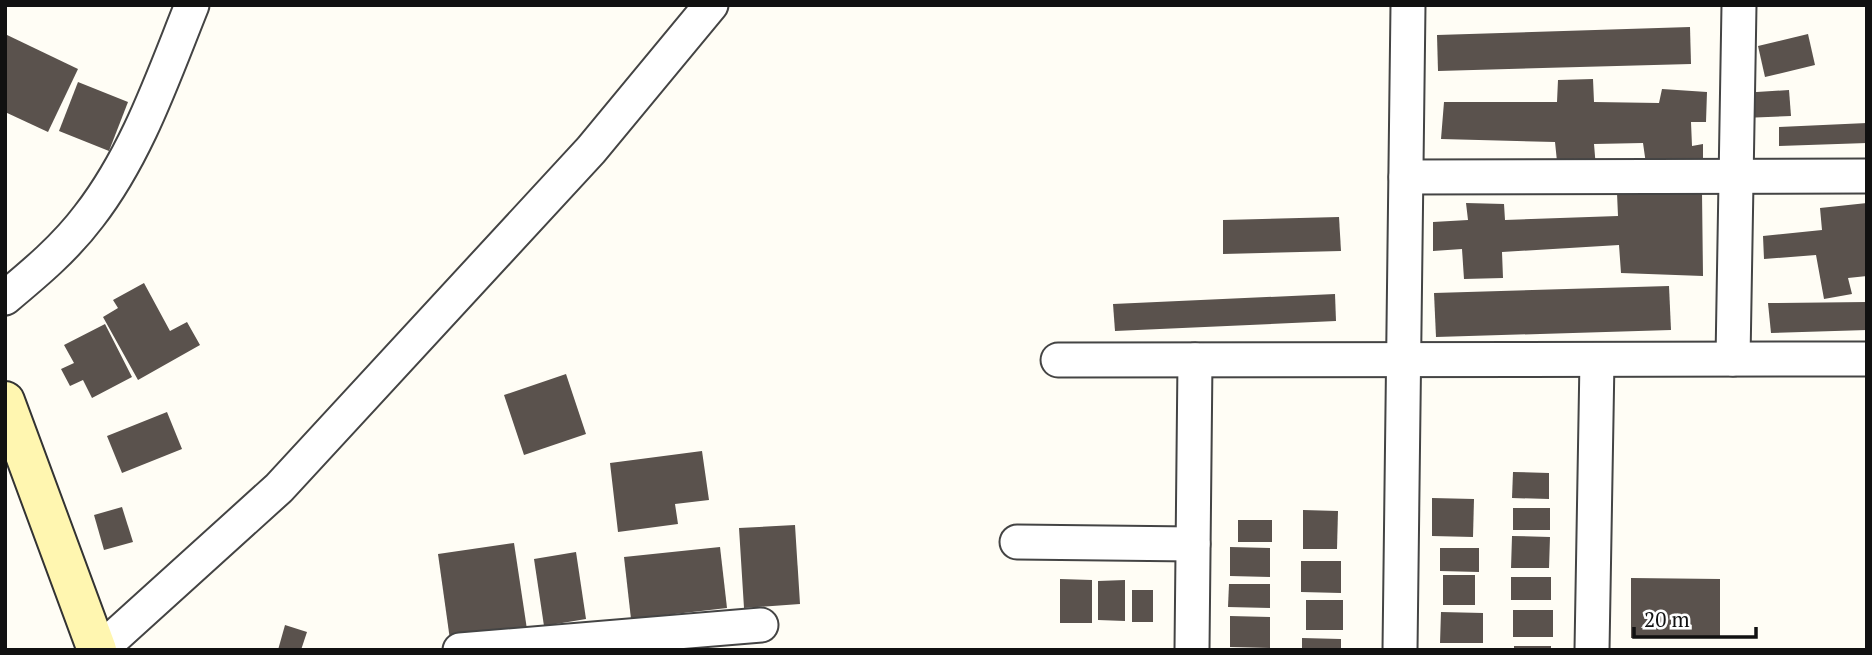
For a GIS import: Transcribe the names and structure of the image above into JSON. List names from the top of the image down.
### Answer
{
  "scale_bar": "20 m"
}
